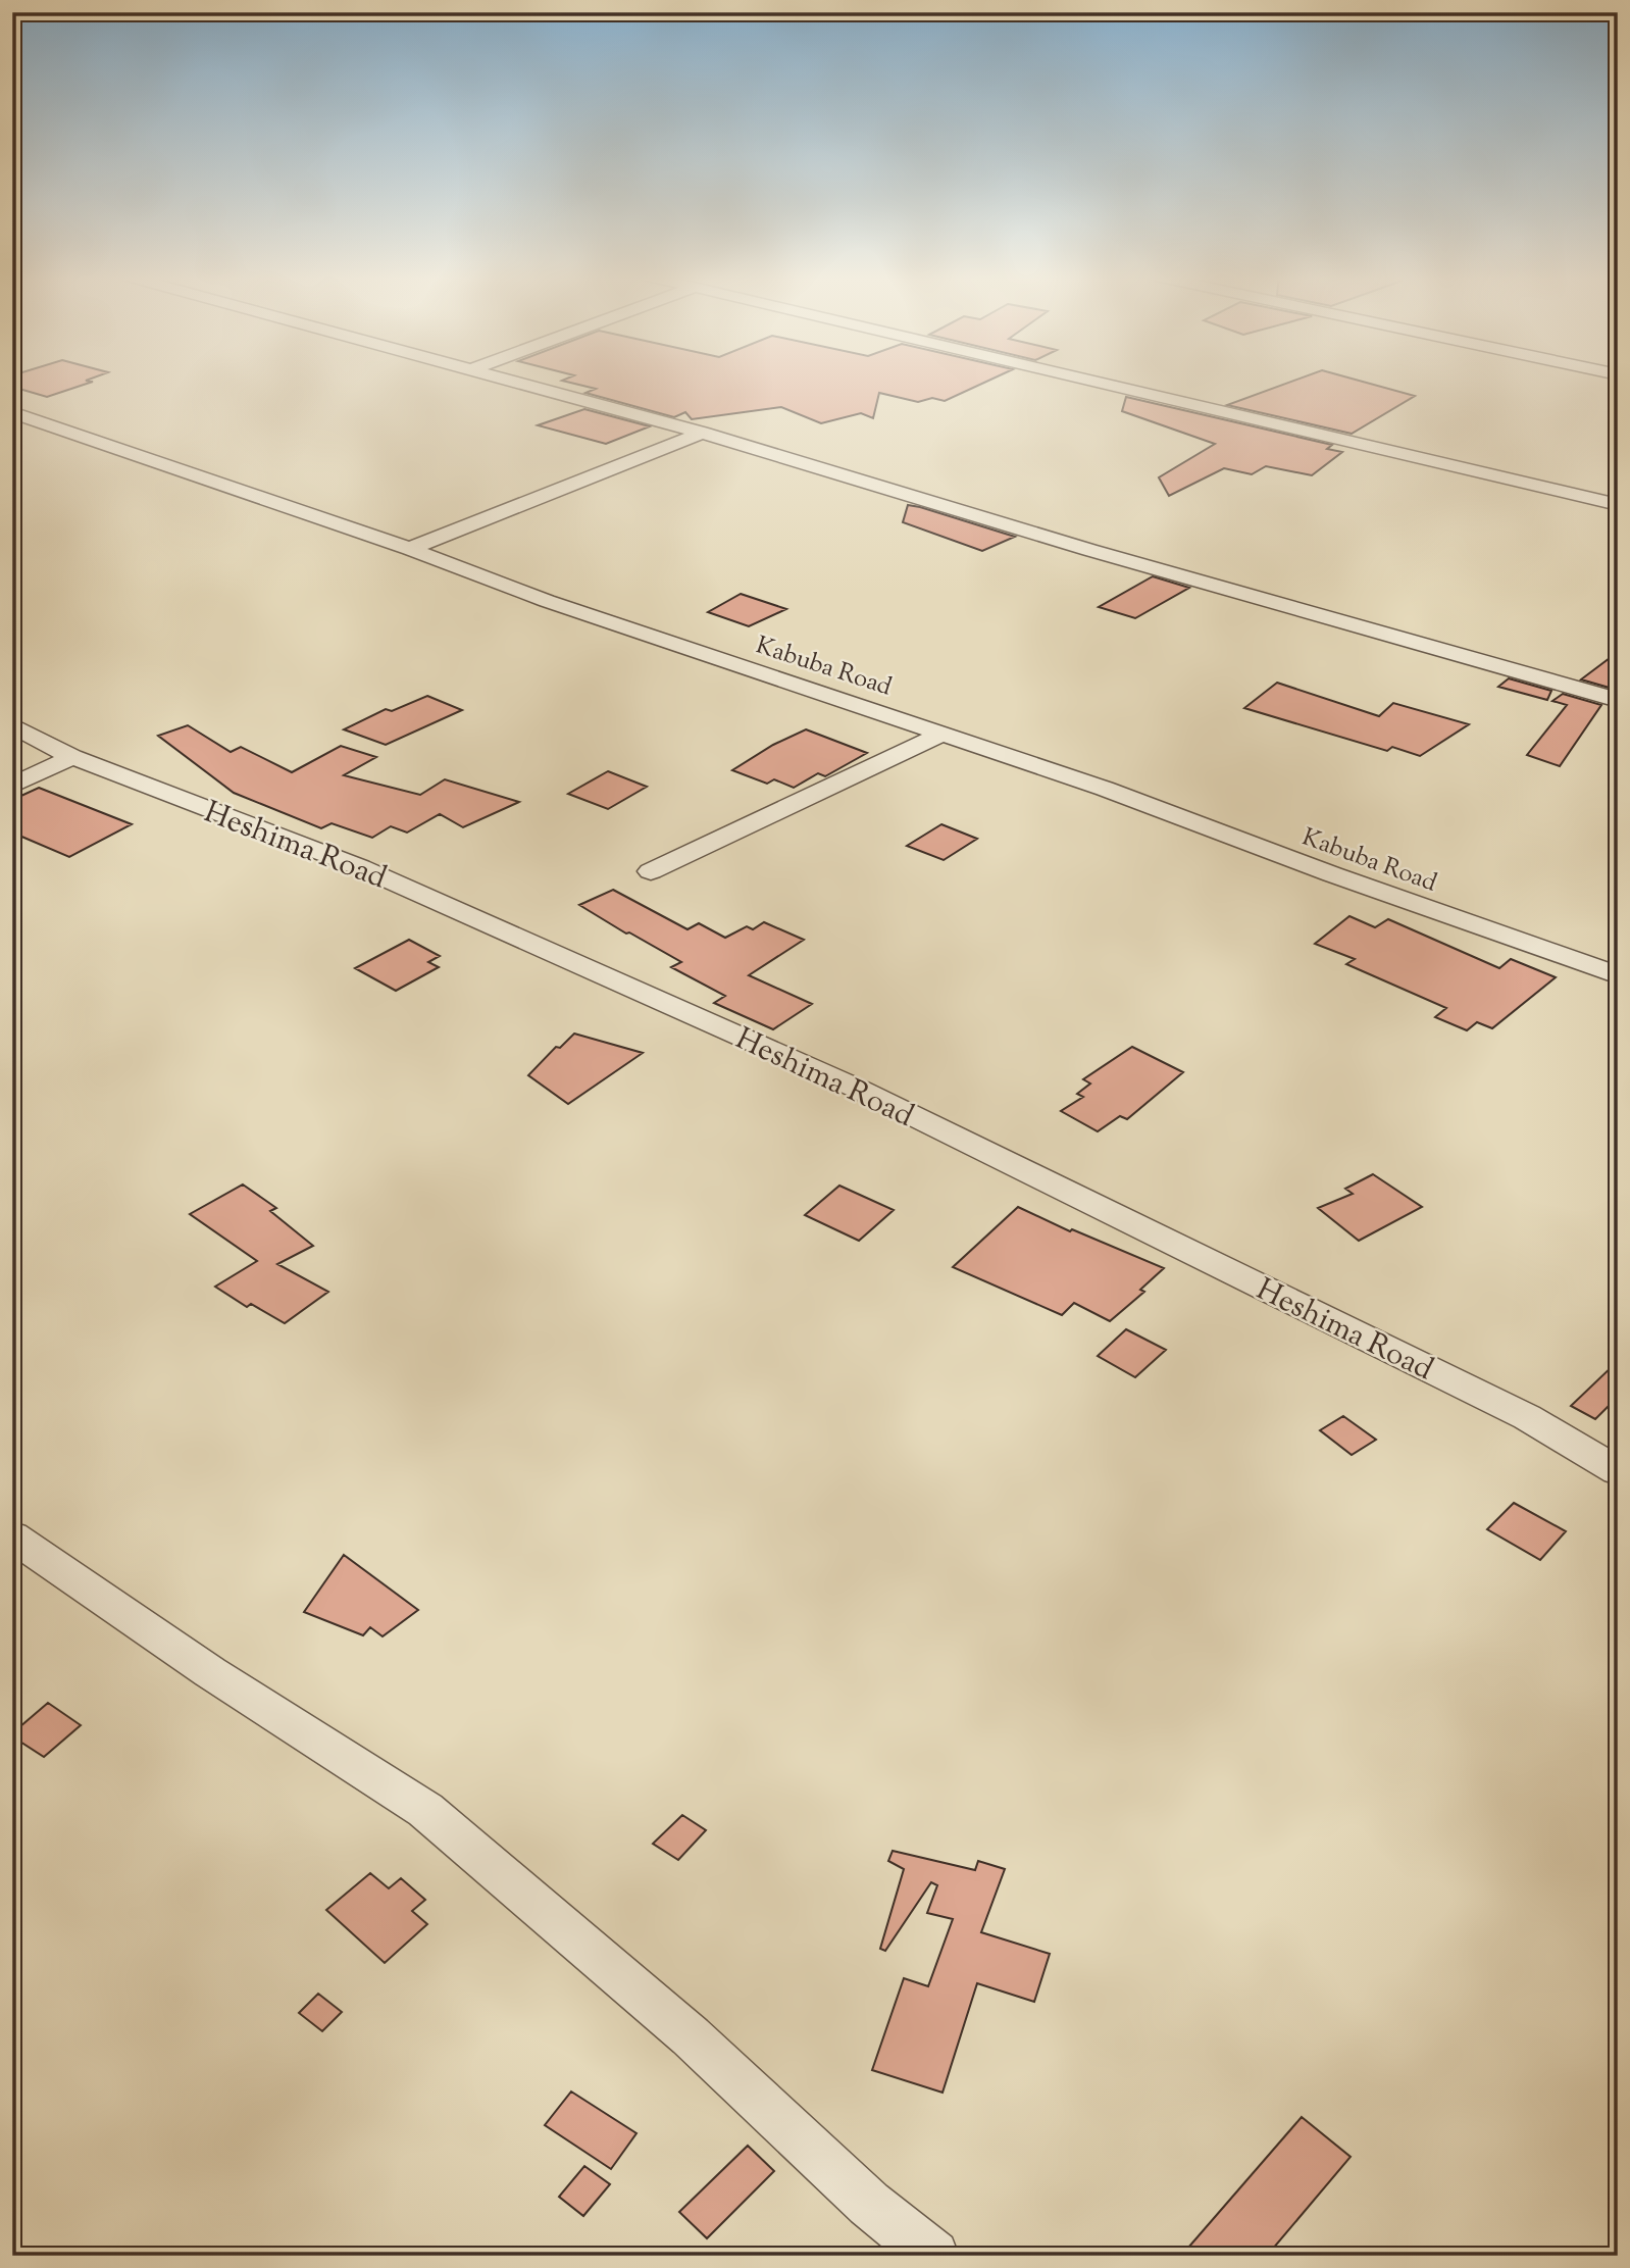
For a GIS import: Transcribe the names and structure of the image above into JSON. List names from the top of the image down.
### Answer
{
  "streets": {
    "street": ["Kabuba Road", "Heshima Road"]
  }
}
